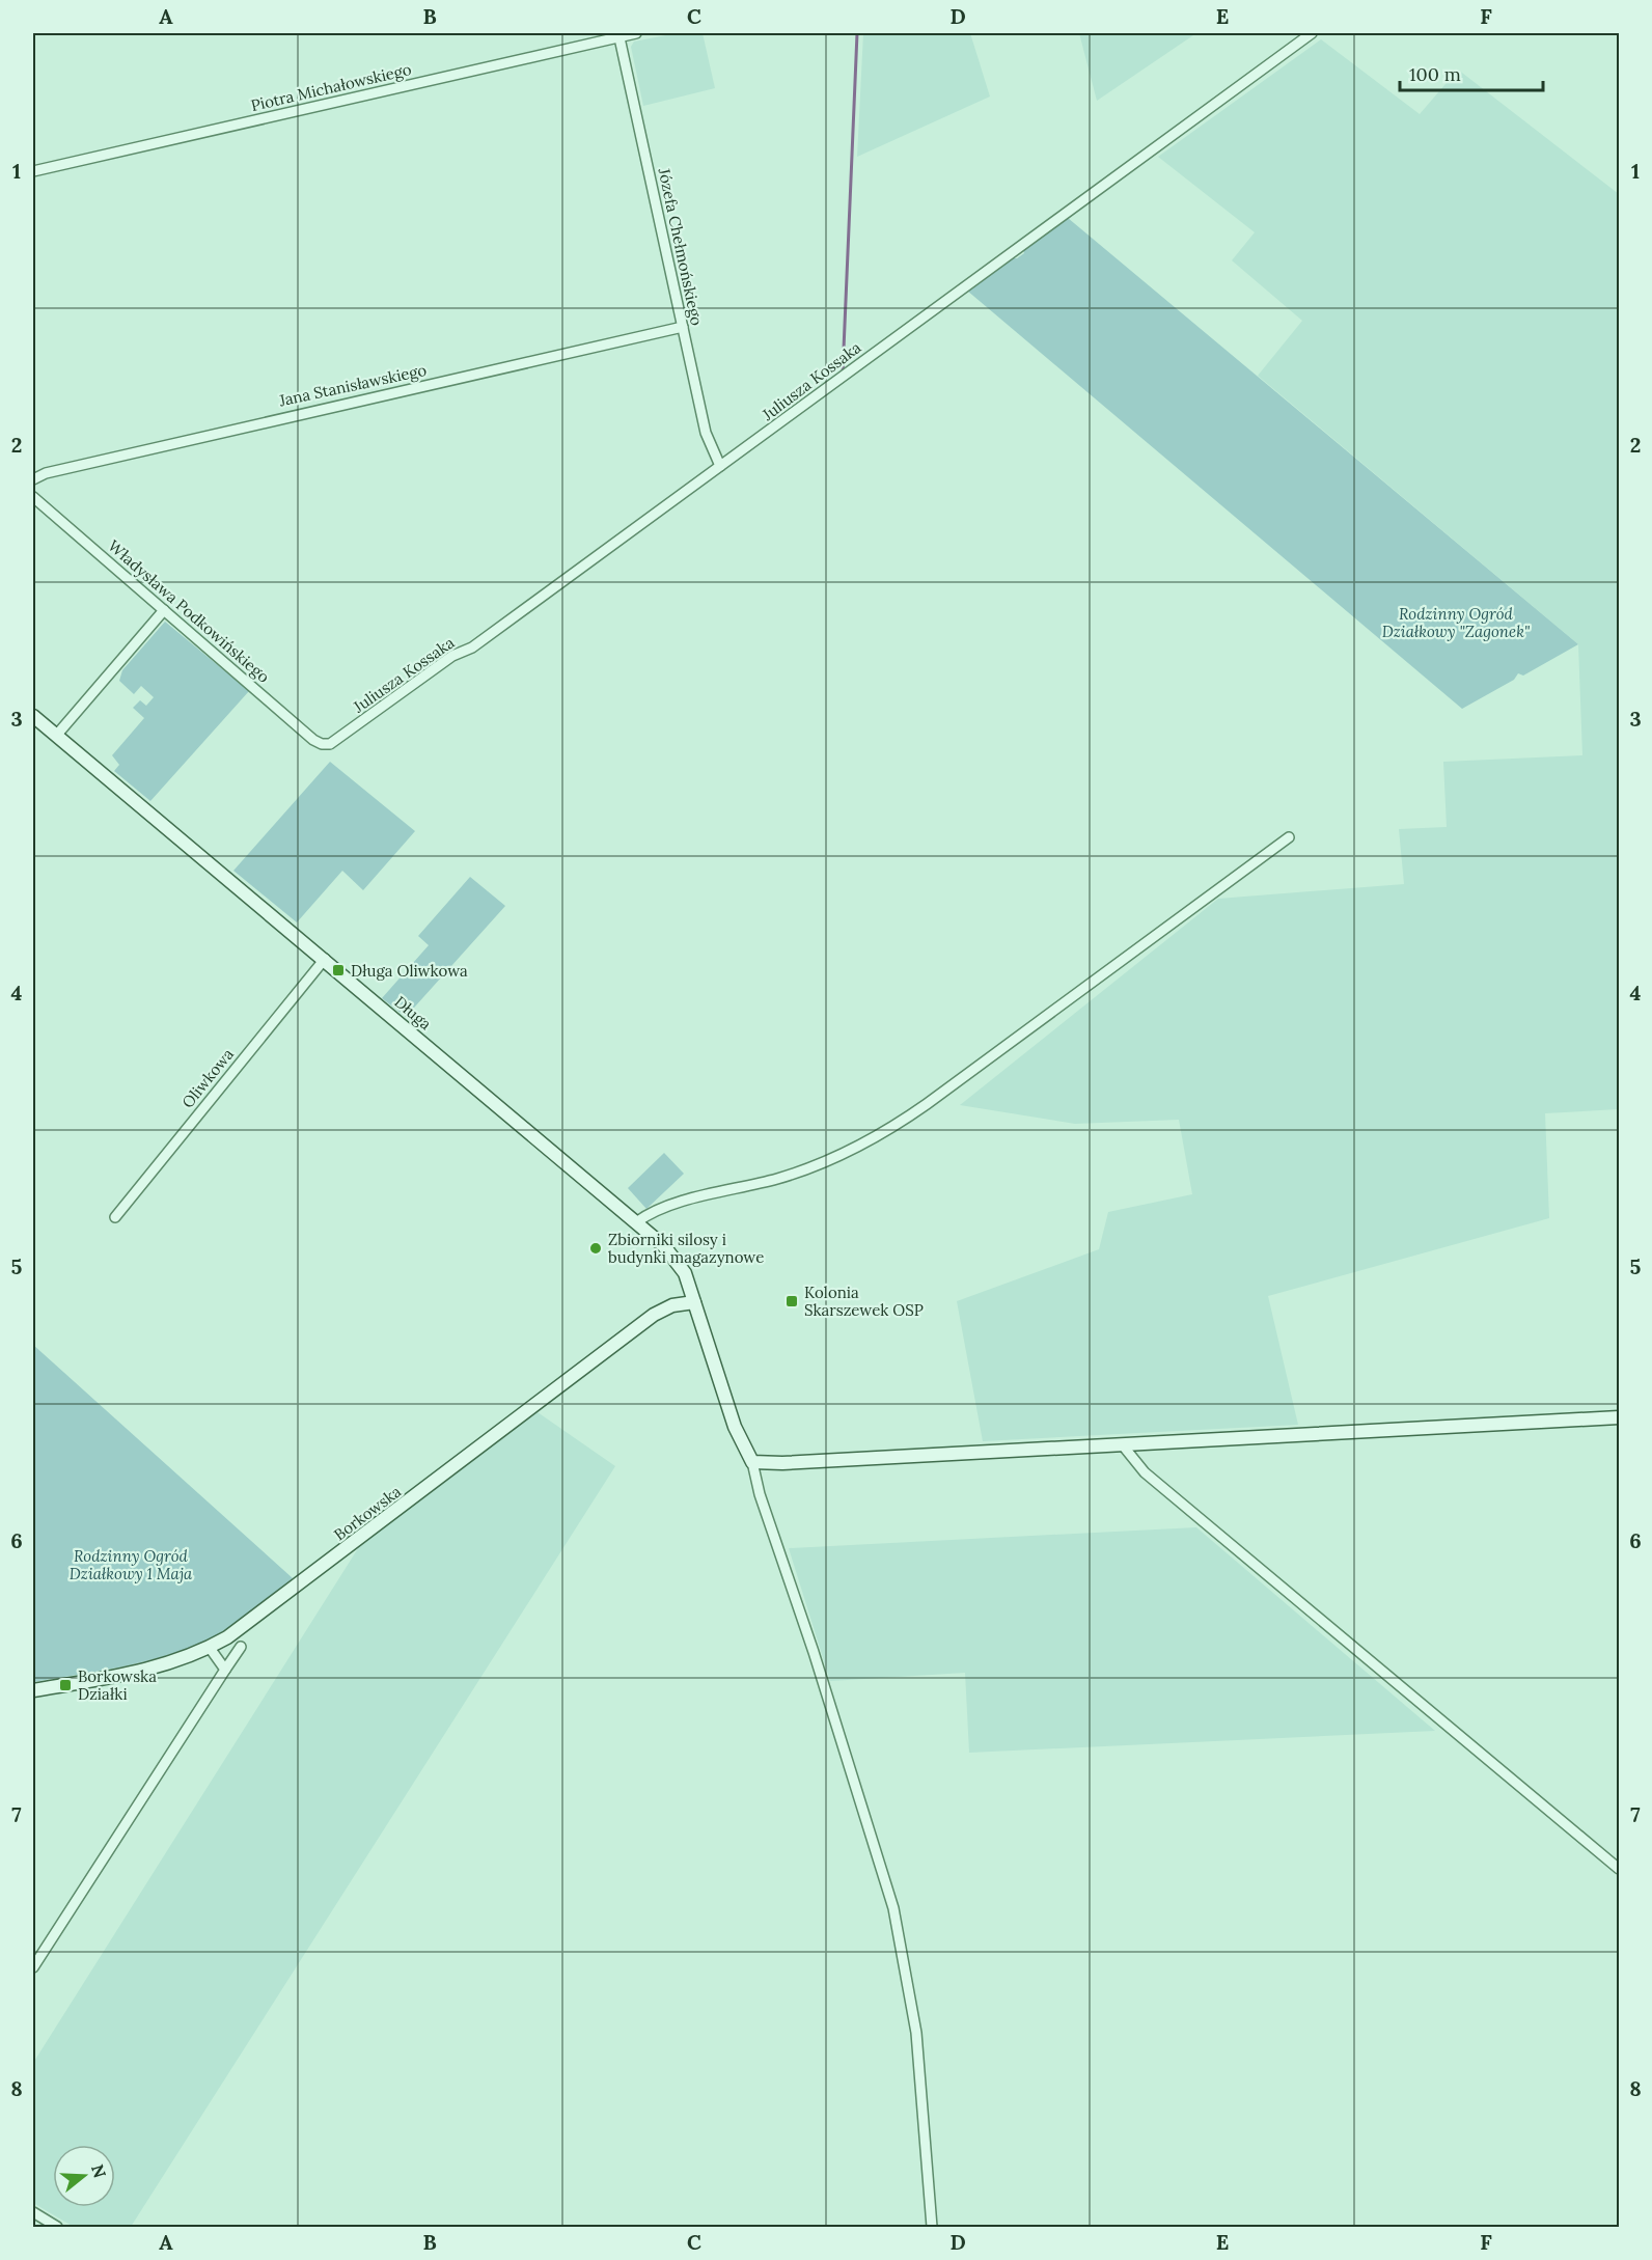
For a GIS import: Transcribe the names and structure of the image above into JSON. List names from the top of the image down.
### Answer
{
  "streets": {
    "street": [
      "Piotra Michałowskiego",
      "Józefa Chełmońskiego",
      "Juliusza Kossaka",
      "Jana Stanisławskiego",
      "Władysława Podkowińskiego",
      "Długa",
      "Oliwkowa",
      "Borkowska"
    ]
  },
  "crossings": [
    ["Piotra Michałowskiego", "Józefa Chełmońskiego"],
    ["Józefa Chełmońskiego", "Juliusza Kossaka"],
    ["Józefa Chełmońskiego", "Jana Stanisławskiego"],
    ["Juliusza Kossaka", "Władysława Podkowińskiego"],
    ["Długa", "Oliwkowa"],
    ["Długa", "Borkowska"]
  ],
  "parks": ["Rodzinny Ogród Działkowy \"Zagonek\"", "Rodzinny Ogród Działkowy 1 Maja"],
  "places": {
    "transit": ["Długa Oliwkowa", "Kolonia Skarszewek OSP", "Borkowska Działki"],
    "other": ["Zbiorniki silosy i budynki magazynowe"]
  },
  "scale_bar": "100 m",
  "north": "right",
  "grid": {
    "columns": [
      "A",
      "B",
      "C",
      "D",
      "E",
      "F"
    ],
    "rows": [
      "1",
      "2",
      "3",
      "4",
      "5",
      "6",
      "7",
      "8"
    ]
  }
}
